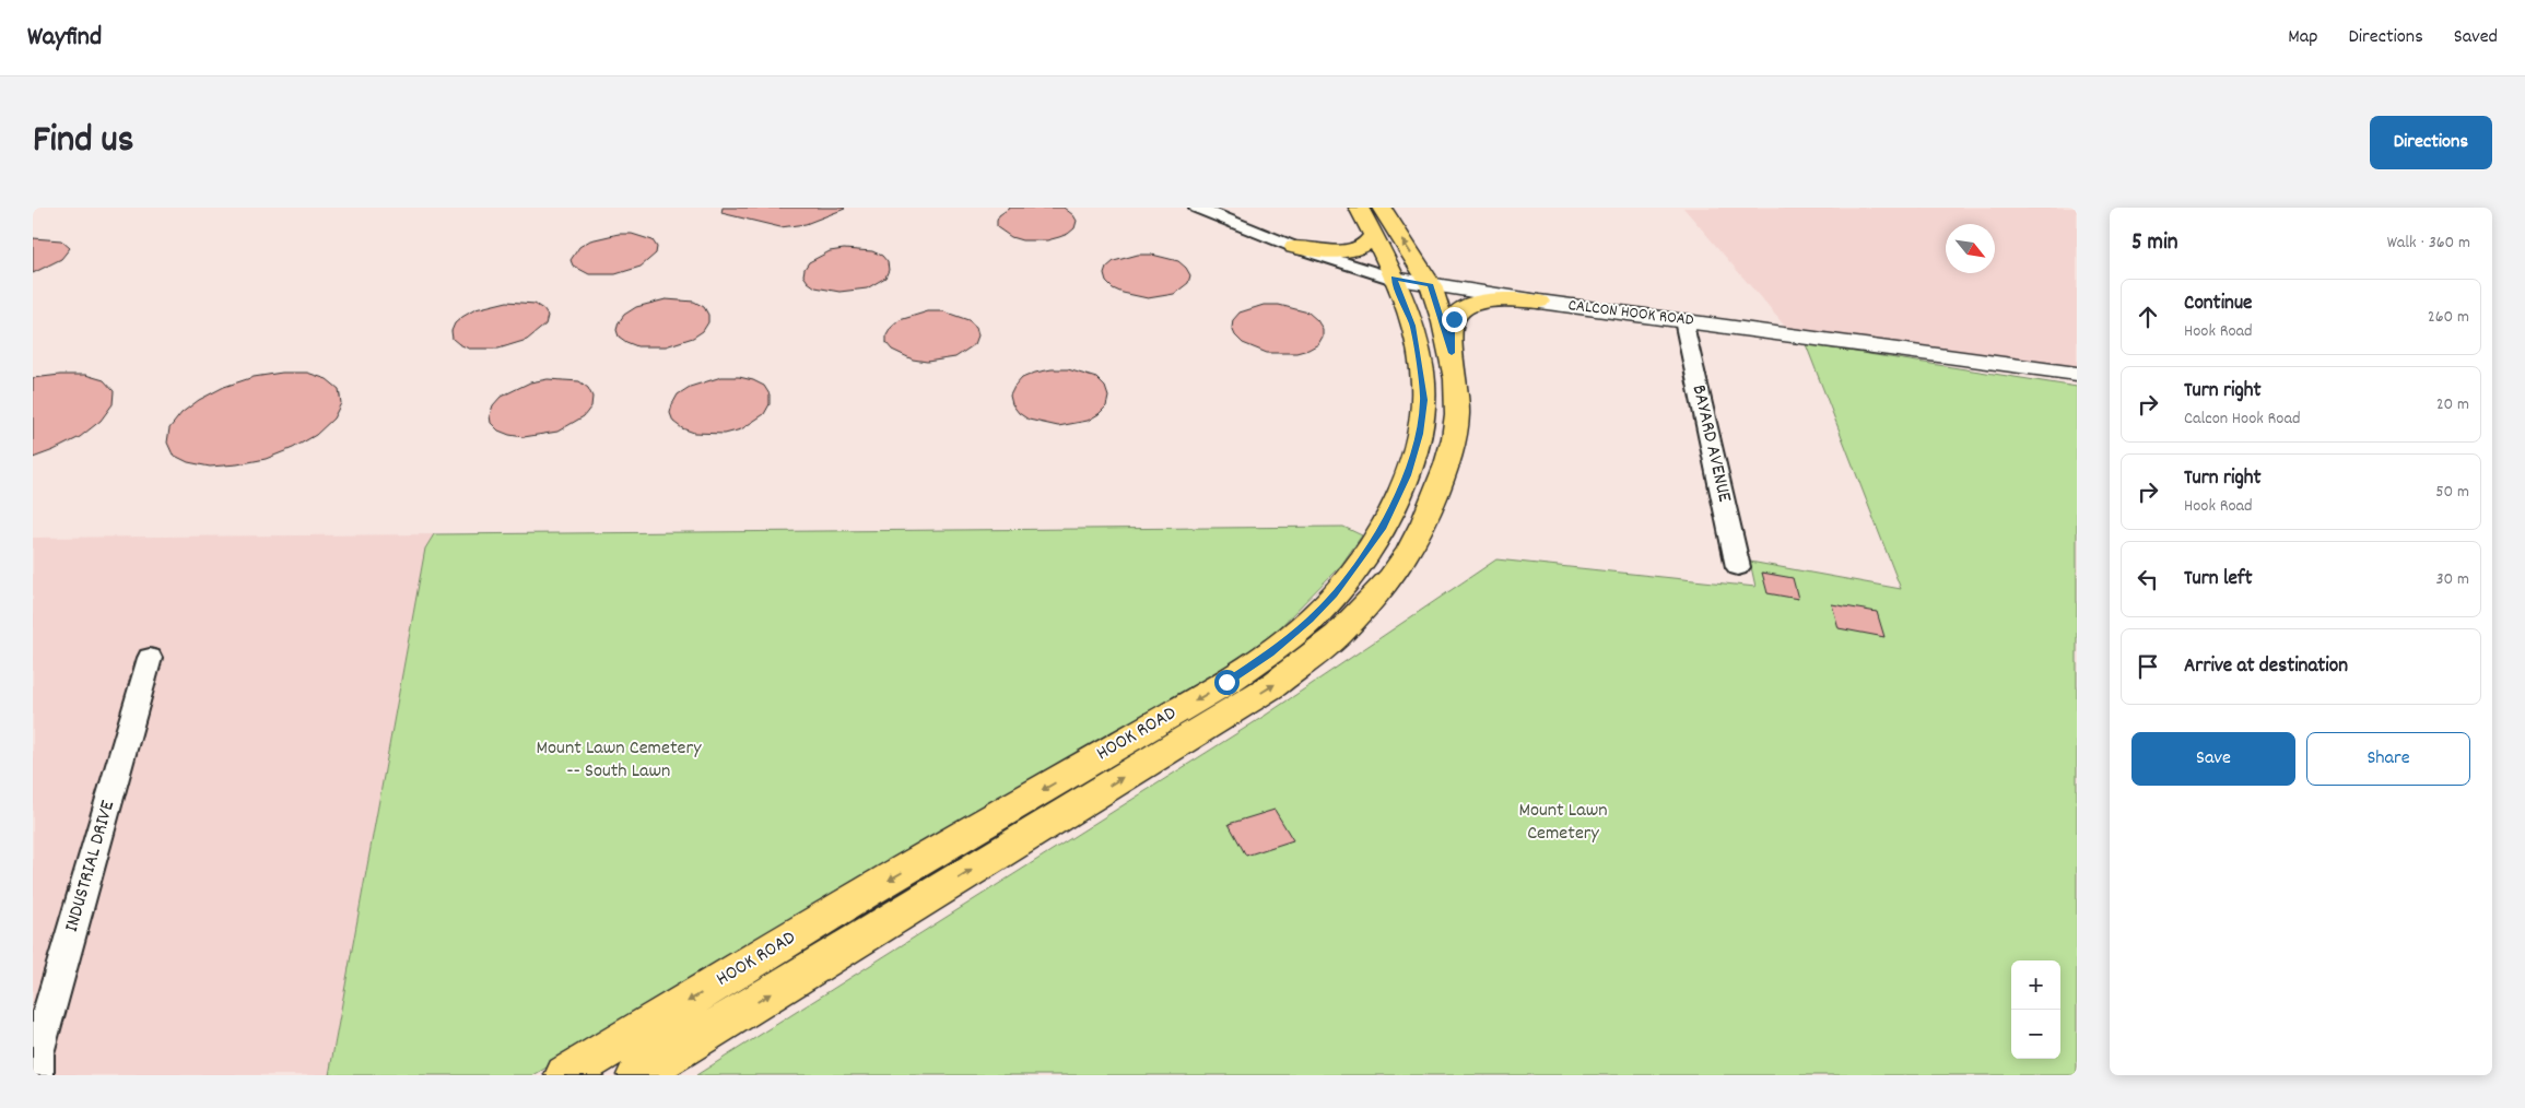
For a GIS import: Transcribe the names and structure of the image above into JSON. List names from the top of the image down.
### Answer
{
  "streets": {
    "main road": ["HOOK ROAD"],
    "street": ["CALCON HOOK ROAD", "BAYARD AVENUE", "INDUSTRIAL DRIVE"]
  },
  "crossings": [
    ["CALCON HOOK ROAD", "BAYARD AVENUE"],
    ["CALCON HOOK ROAD", "HOOK ROAD"]
  ],
  "parks": ["Mount Lawn Cemetery -- South Lawn", "Mount Lawn Cemetery"],
  "north": "bottom right",
  "page": {
    "header": "Wayfind",
    "nav": ["Map", "Directions", "Saved"],
    "title": "Find us",
    "buttons": [
      "Directions",
      ["Save", "Share"]
    ],
    "heading": ["5 min", "Walk · 360 m"],
    "list": [
      ["Continue", "Hook Road", "260 m"],
      ["Turn right", "Calcon Hook Road", "20 m"],
      ["Turn right", "Hook Road", "50 m"],
      ["Turn left", "30 m"],
      "Arrive at destination"
    ],
    "map_buttons": ["+", "−"]
  }
}
